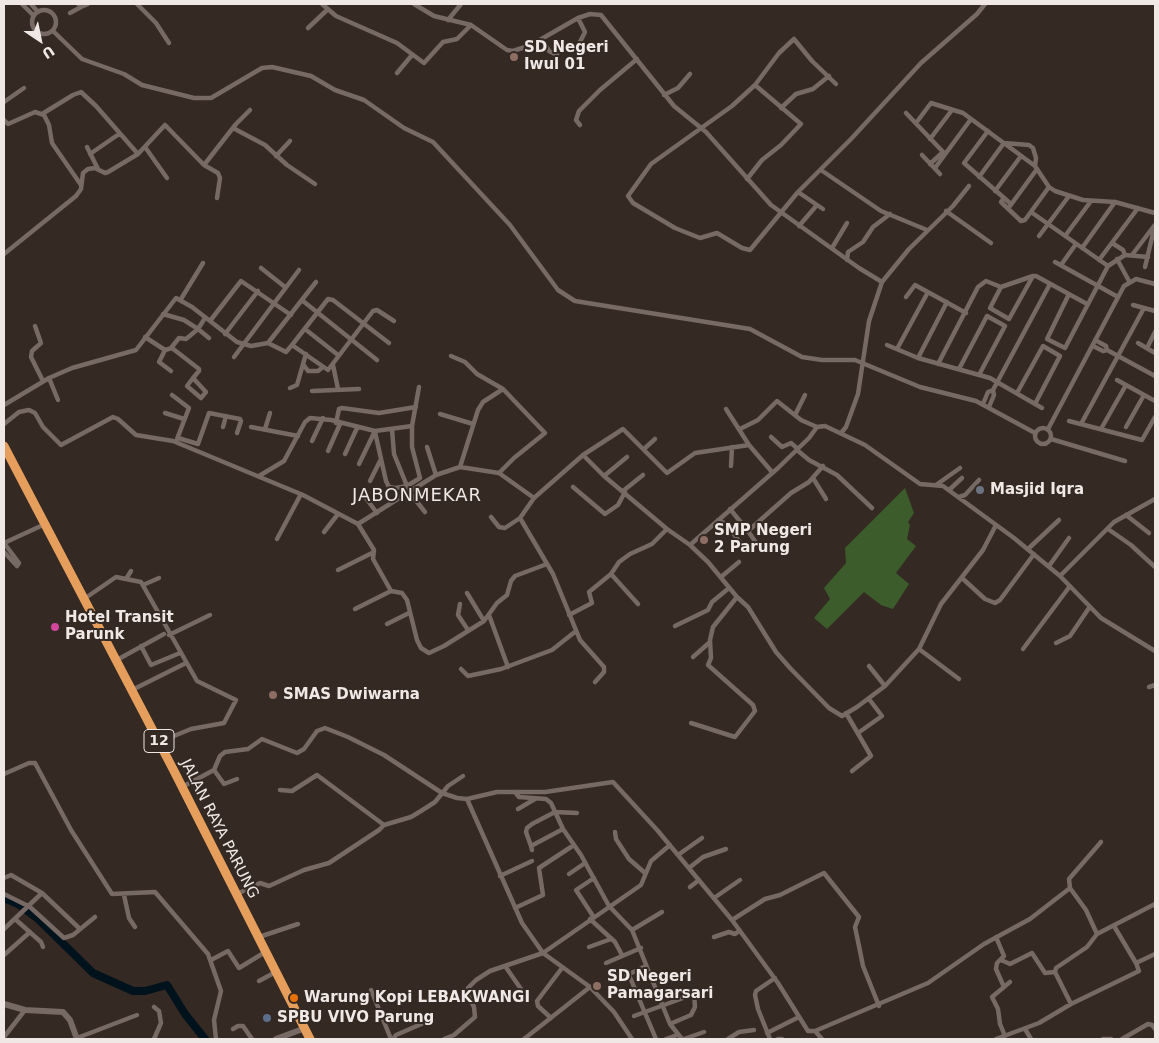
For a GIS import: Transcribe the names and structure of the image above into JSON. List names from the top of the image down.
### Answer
{
  "streets": {
    "highway": ["12", "JALAN RAYA PARUNG"]
  },
  "districts": ["JABONMEKAR"],
  "places": [
    "SD Negeri Iwul 01",
    "Masjid Iqra",
    "SMP Negeri 2 Parung",
    "Hotel Transit Parunk",
    "SMAS Dwiwarna",
    "SD Negeri Pamagarsari",
    "Warung Kopi LEBAKWANGI",
    "SPBU VIVO Parung"
  ],
  "north": "bottom right"
}
